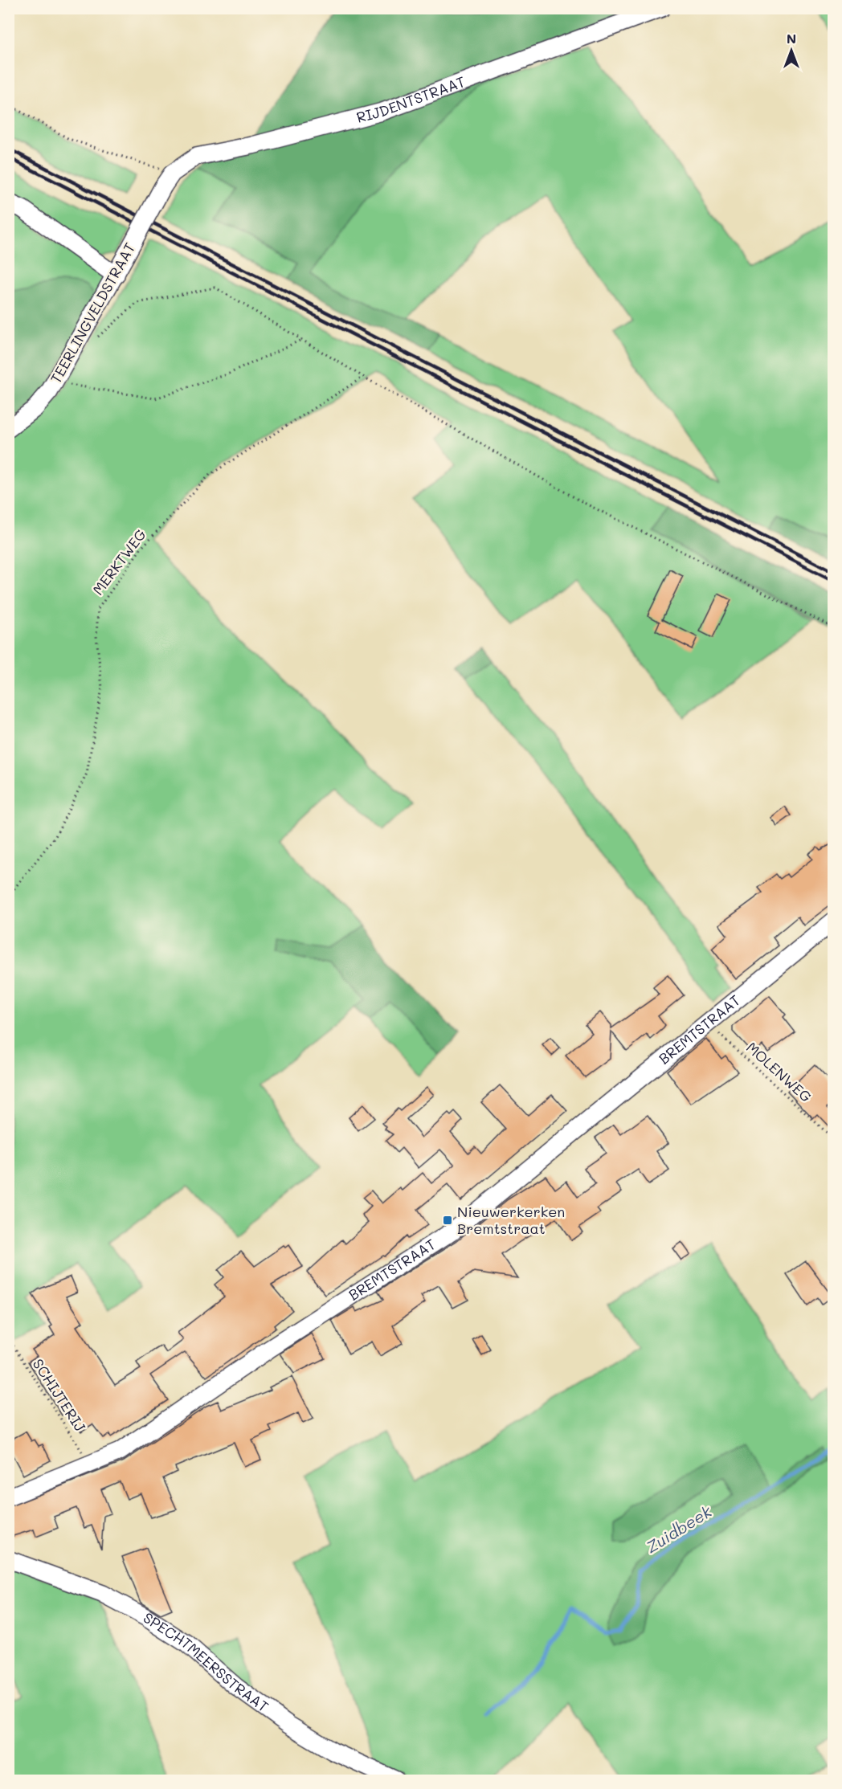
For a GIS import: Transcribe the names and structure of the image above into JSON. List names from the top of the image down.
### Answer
{
  "streets": {
    "street": [
      "RIJDENTSTRAAT",
      "TEERLINGVELDSTRAAT",
      "BREMTSTRAAT",
      "SPECHTMEERSSTRAAT"
    ],
    "path": ["MERKTWEG", "MOLENWEG", "SCHIJTERIJ"]
  },
  "crossings": [
    ["RIJDENTSTRAAT", "TEERLINGVELDSTRAAT"],
    ["BREMTSTRAAT", "MOLENWEG"],
    ["BREMTSTRAAT", "SCHIJTERIJ"]
  ],
  "water": ["Zuidbeek"],
  "places": {
    "transit": ["Nieuwerkerken Bremtstraat"]
  },
  "north": "top"
}
